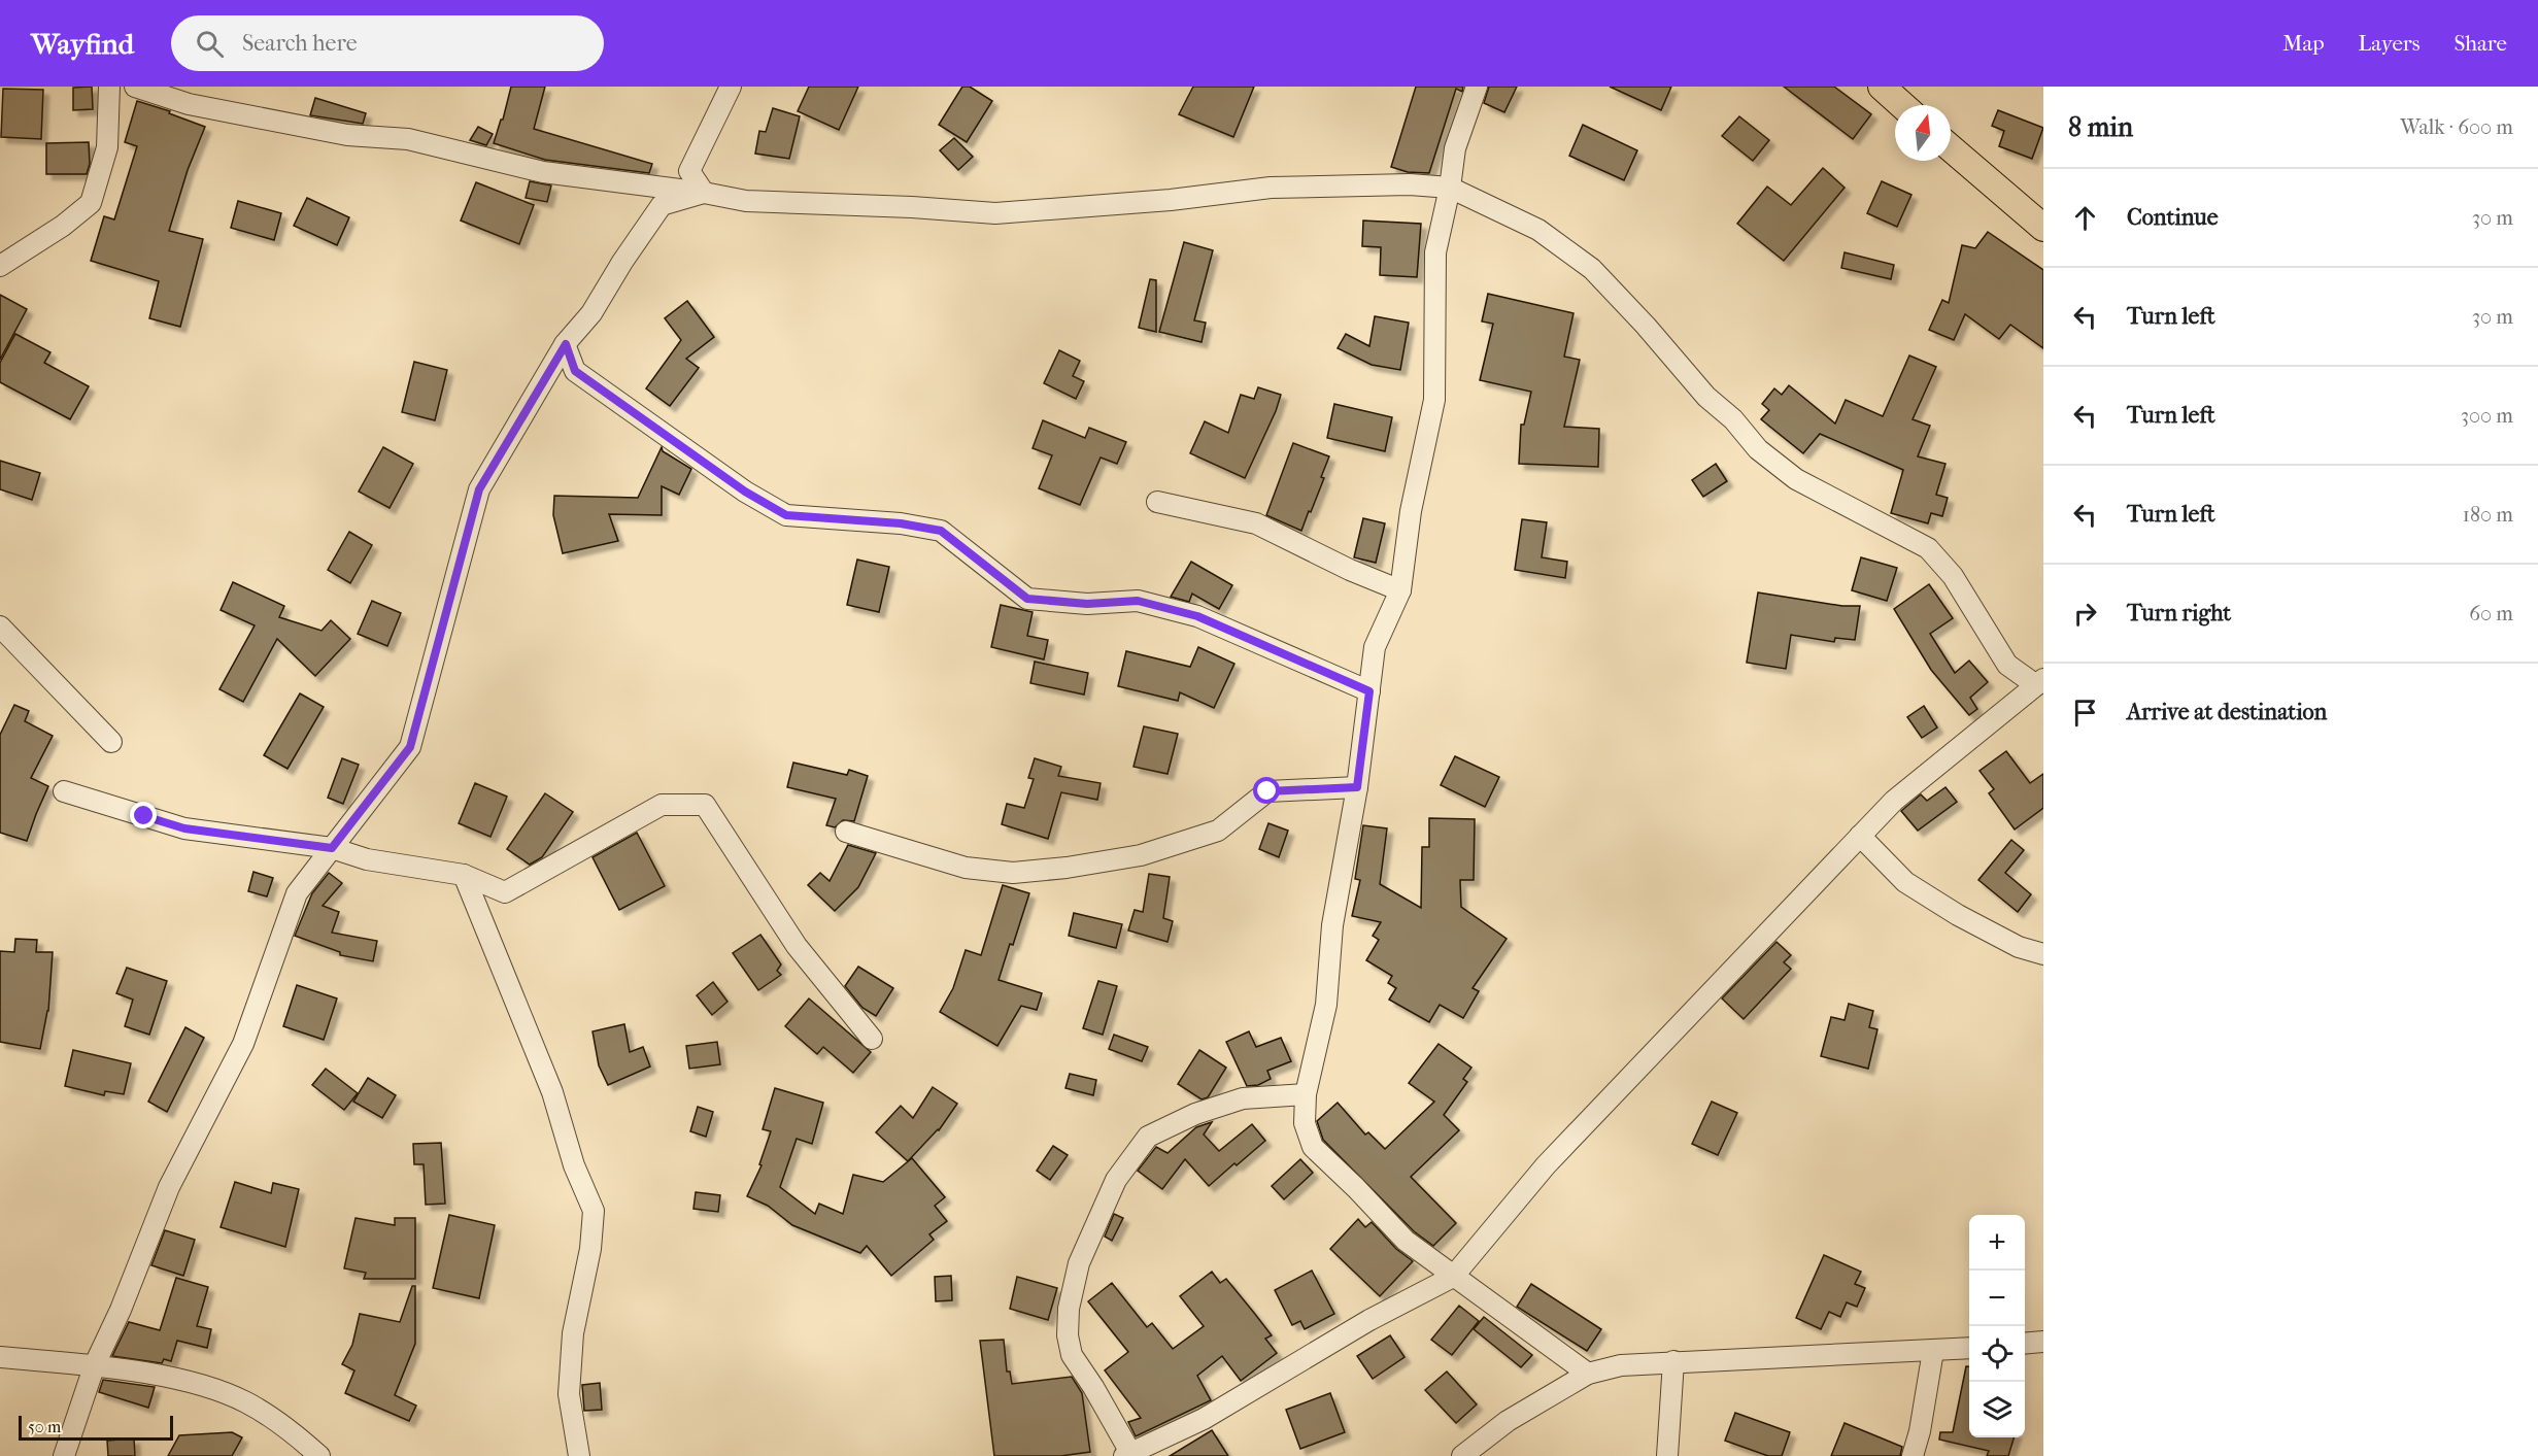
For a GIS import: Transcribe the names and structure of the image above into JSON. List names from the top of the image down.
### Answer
{
  "scale_bar": "50 m",
  "north": "top",
  "page": {
    "header": "Wayfind",
    "search": "Search here",
    "nav": ["Map", "Layers", "Share"],
    "heading": ["8 min", "Walk · 600 m"],
    "list": [
      ["Continue", "30 m"],
      ["Turn left", "30 m"],
      ["Turn left", "300 m"],
      ["Turn left", "180 m"],
      ["Turn right", "60 m"],
      "Arrive at destination"
    ],
    "map_buttons": ["+", "−"],
    "scale": "50 m"
  }
}
